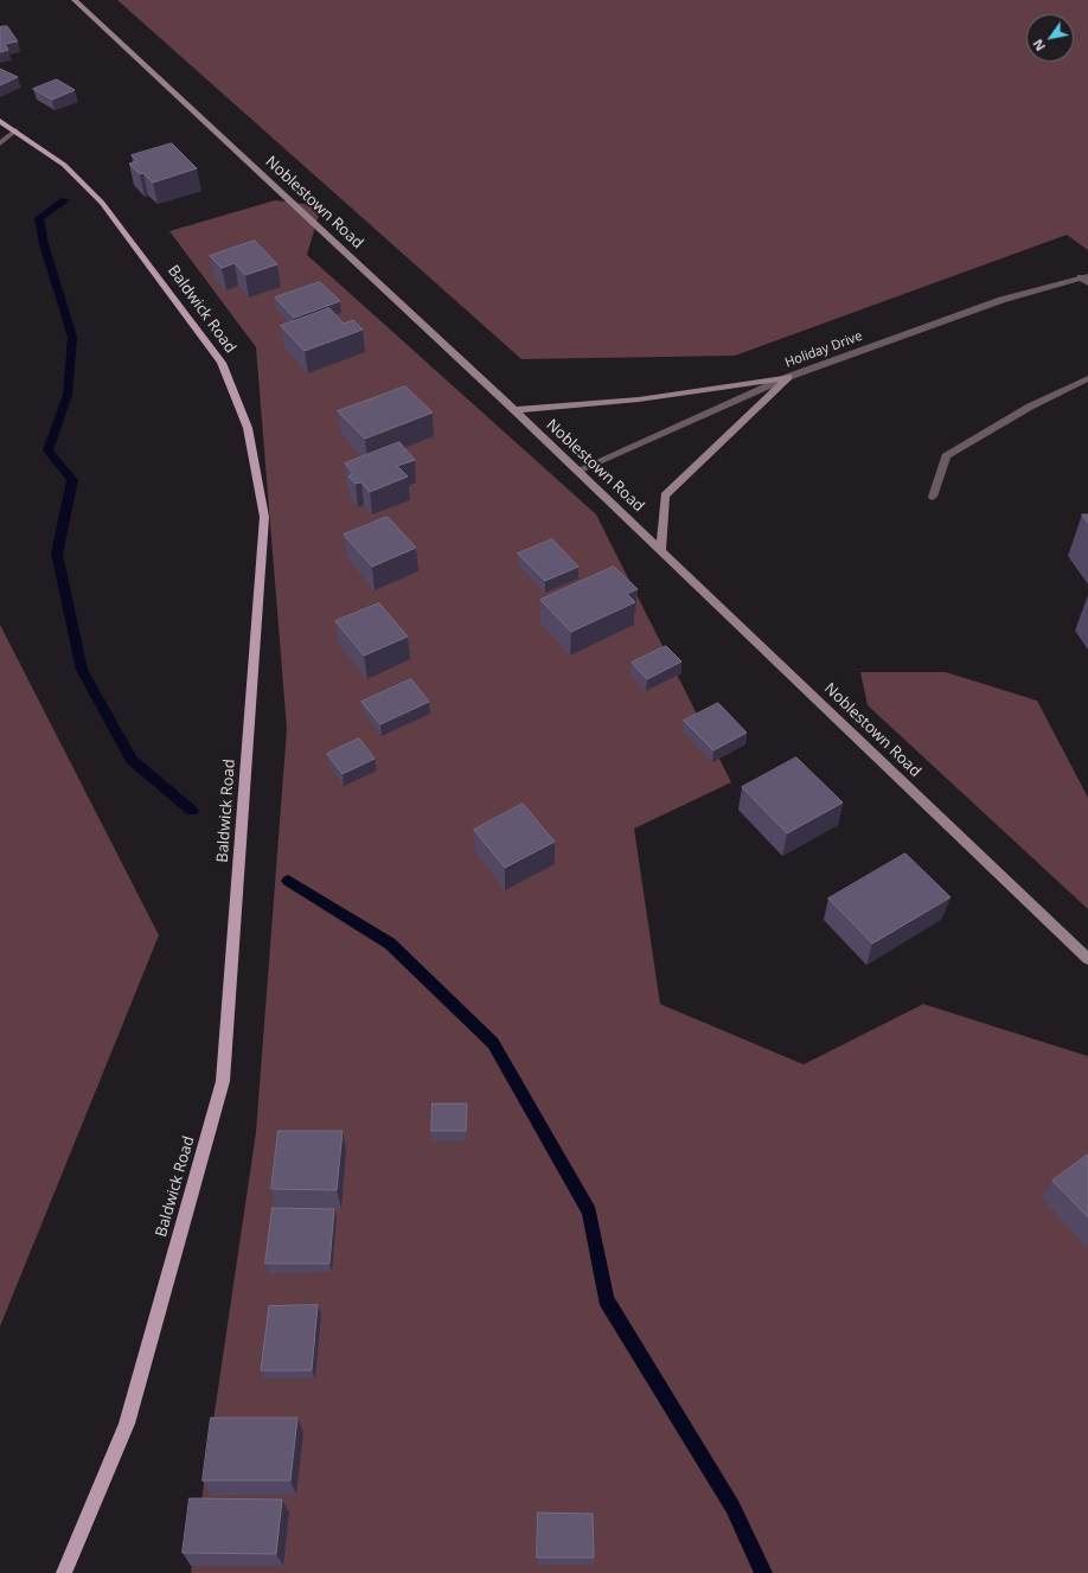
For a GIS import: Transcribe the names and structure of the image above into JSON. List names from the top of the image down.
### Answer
{
  "streets": {
    "main road": ["Noblestown Road", "Baldwick Road"],
    "street": ["Holiday Drive"]
  },
  "crossings": [
    ["Noblestown Road", "Holiday Drive"]
  ],
  "north": "bottom left"
}
